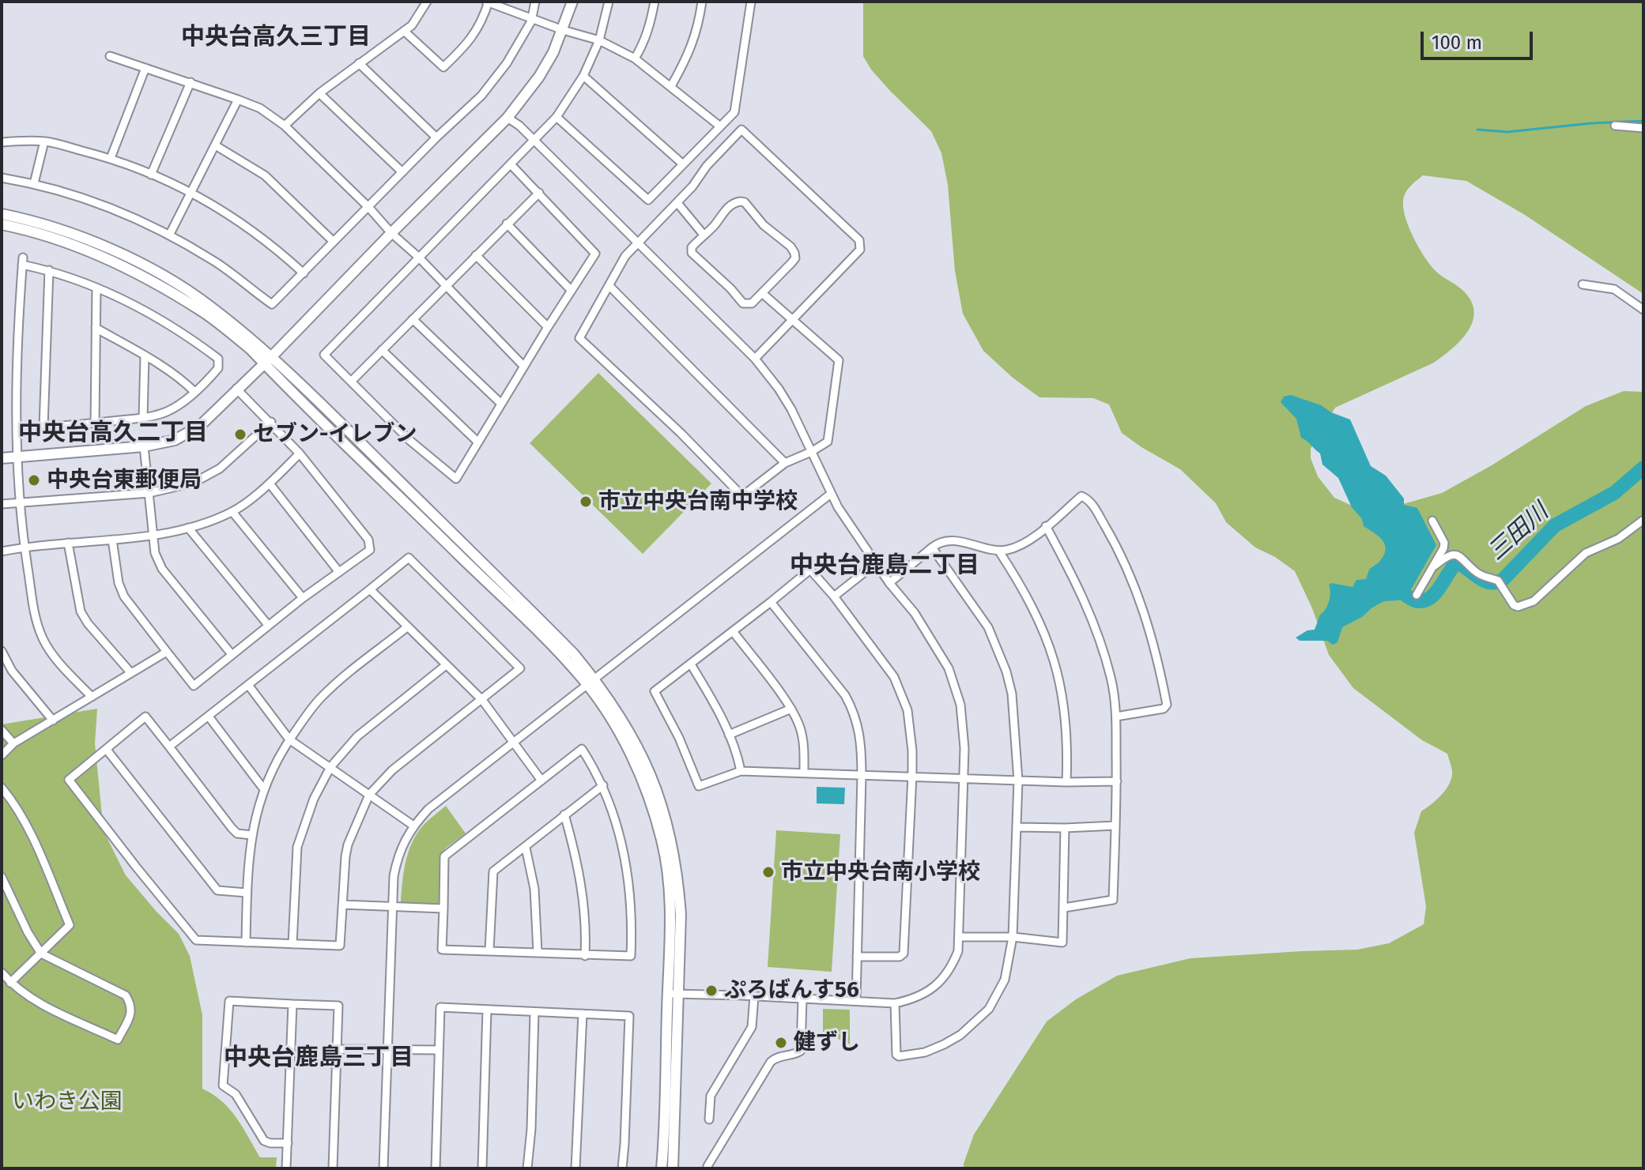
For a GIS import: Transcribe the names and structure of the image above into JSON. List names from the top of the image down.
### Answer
{
  "districts": [
    "中央台高久三丁目",
    "中央台高久二丁目",
    "中央台鹿島二丁目",
    "中央台鹿島三丁目"
  ],
  "water": ["三田川"],
  "parks": ["いわき公園"],
  "places": [
    "セブン-イレブン",
    "中央台東郵便局",
    "市立中央台南中学校",
    "市立中央台南小学校",
    "ぷろばんす56",
    "健ずし"
  ],
  "scale_bar": "100 m"
}
